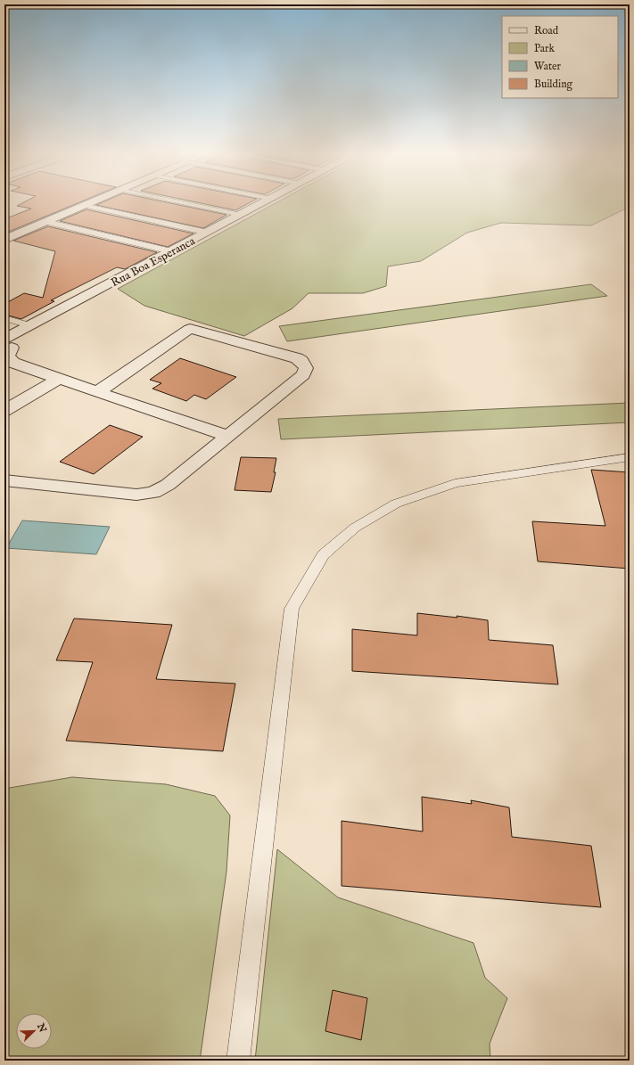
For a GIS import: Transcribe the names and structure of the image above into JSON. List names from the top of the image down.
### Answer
{
  "streets": {
    "street": ["Rua Boa Esperanca"]
  },
  "legend": [
    "Road",
    "Park",
    "Water",
    "Building"
  ],
  "north": "top right"
}
